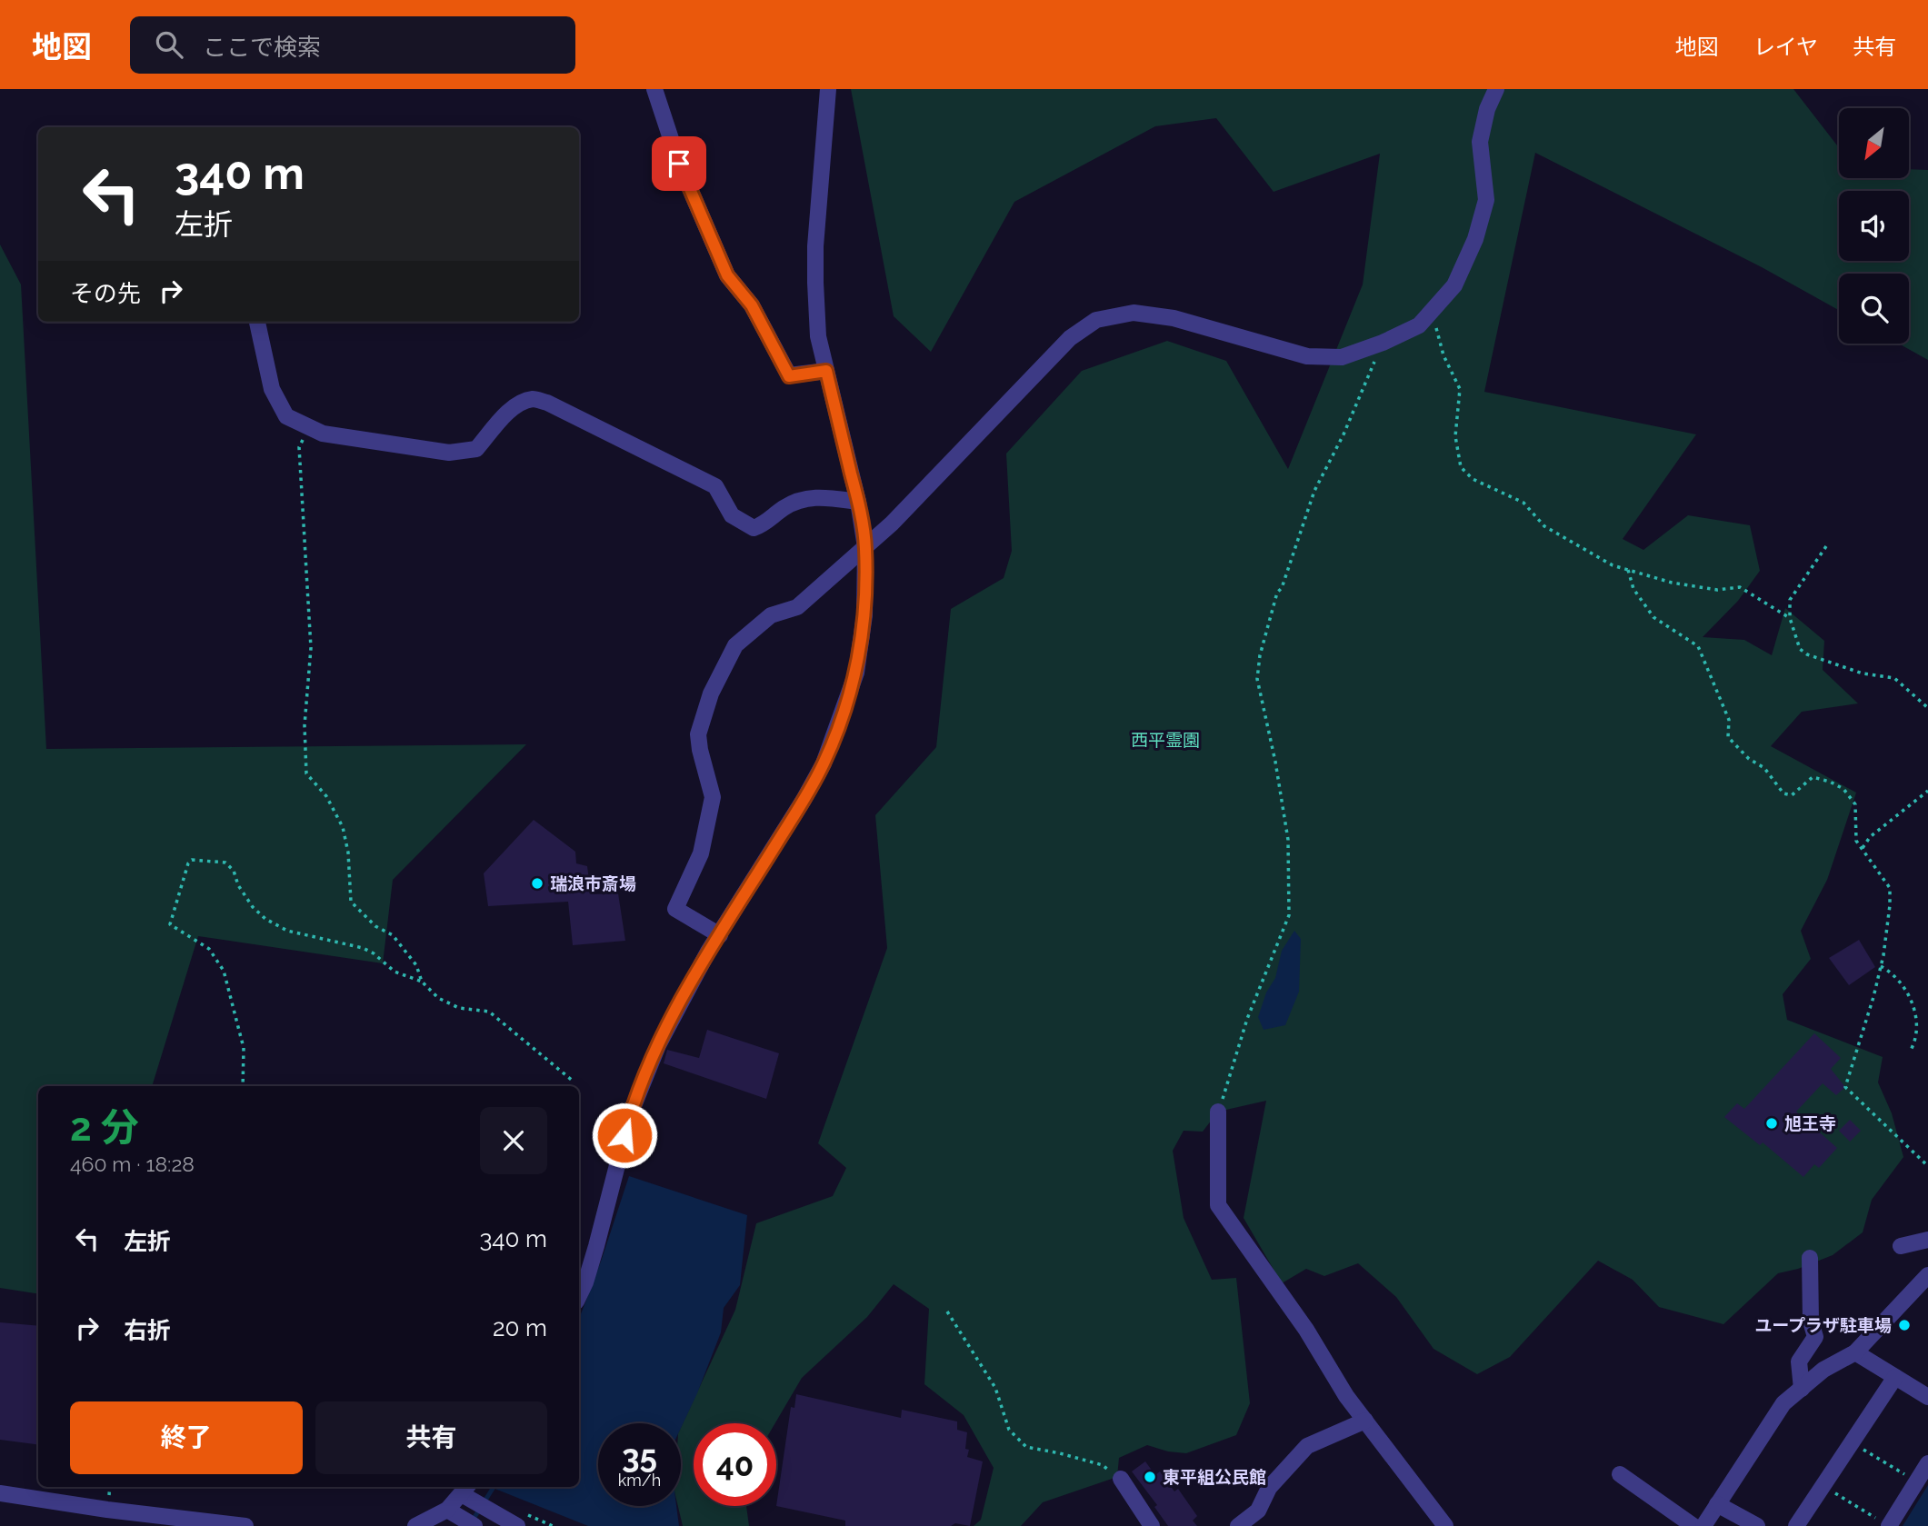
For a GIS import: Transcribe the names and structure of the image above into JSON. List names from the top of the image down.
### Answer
{
  "parks": ["西平霊園"],
  "places": [
    "瑞浪市斎場",
    "旭王寺",
    "ユープラザ駐車場",
    "東平組公民館"
  ],
  "north": "bottom left",
  "page": {
    "header": "地図",
    "search": "ここで検索",
    "nav": ["地図", "レイヤ", "共有"],
    "turn": ["340 m", "左折"],
    "then": "その先",
    "heading": ["2 分", "460 m · 18:28"],
    "list": [
      {
        "name": "左折",
        "value": "340 m"
      },
      {
        "name": "右折",
        "value": "20 m"
      }
    ],
    "buttons": ["終了", "共有"],
    "speed": "35 km/h",
    "limit": "40"
  }
}
